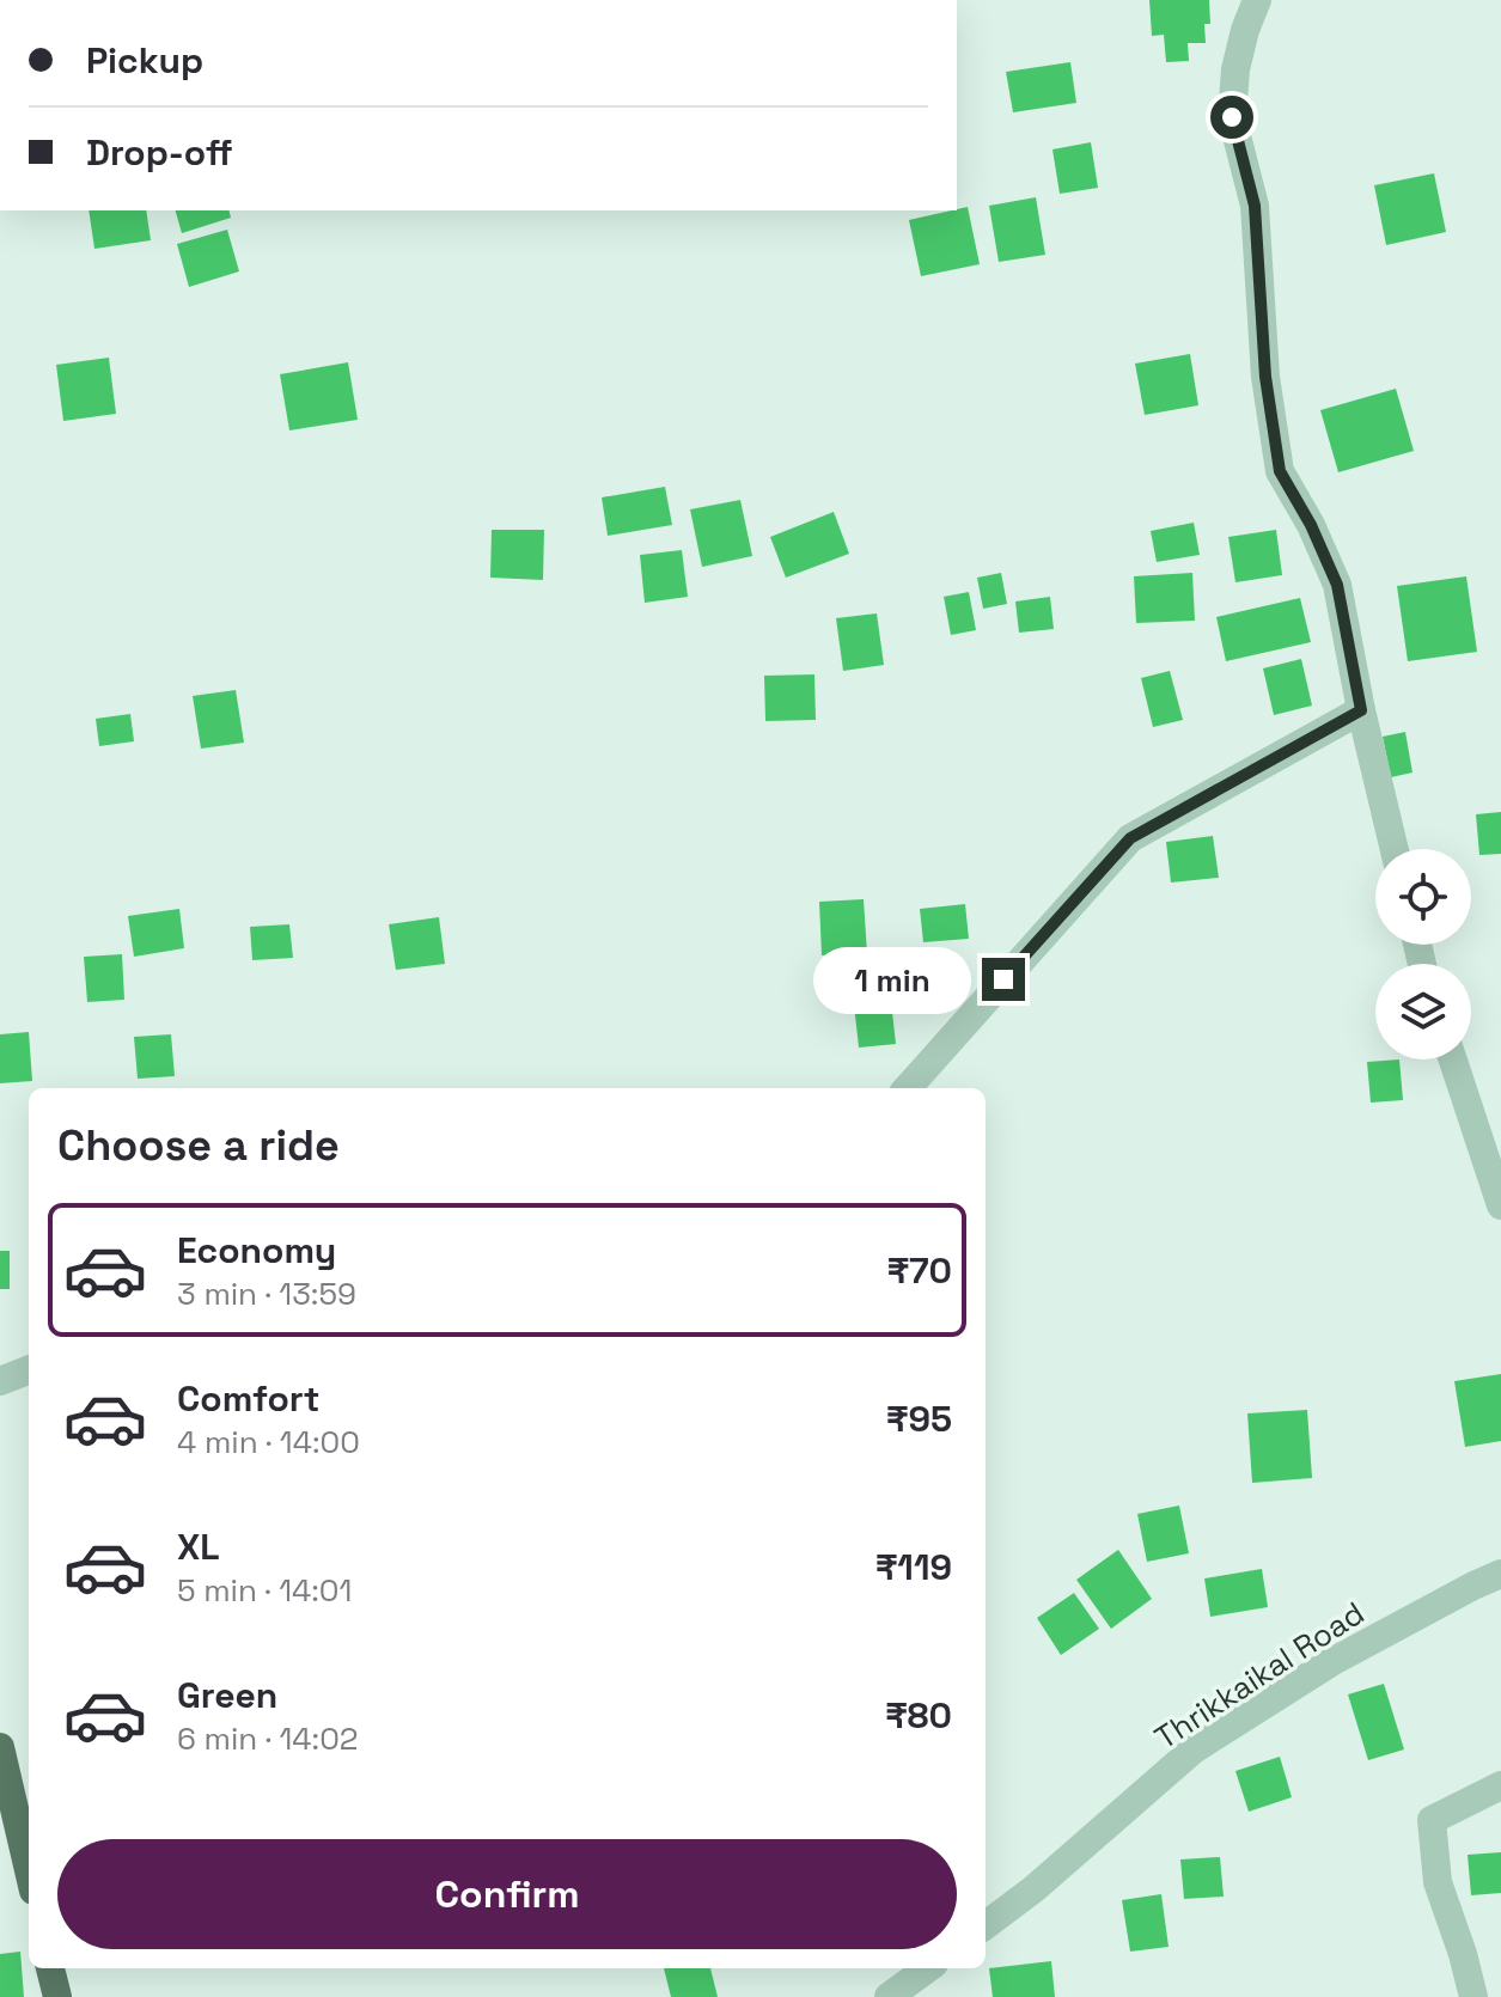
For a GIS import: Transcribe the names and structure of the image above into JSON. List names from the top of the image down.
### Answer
{
  "streets": {
    "street": ["Thrikkaikal Road"]
  },
  "page": {
    "banner": ["Pickup", "Drop-off"],
    "bubble": "1 min",
    "heading": "Choose a ride",
    "list": [
      {
        "name": "Economy",
        "note": "3 min · 13:59",
        "value": "₹70"
      },
      {
        "name": "Comfort",
        "note": "4 min · 14:00",
        "value": "₹95"
      },
      {
        "name": "XL",
        "note": "5 min · 14:01",
        "value": "₹119"
      },
      {
        "name": "Green",
        "note": "6 min · 14:02",
        "value": "₹80"
      }
    ],
    "buttons": "Confirm"
  }
}
